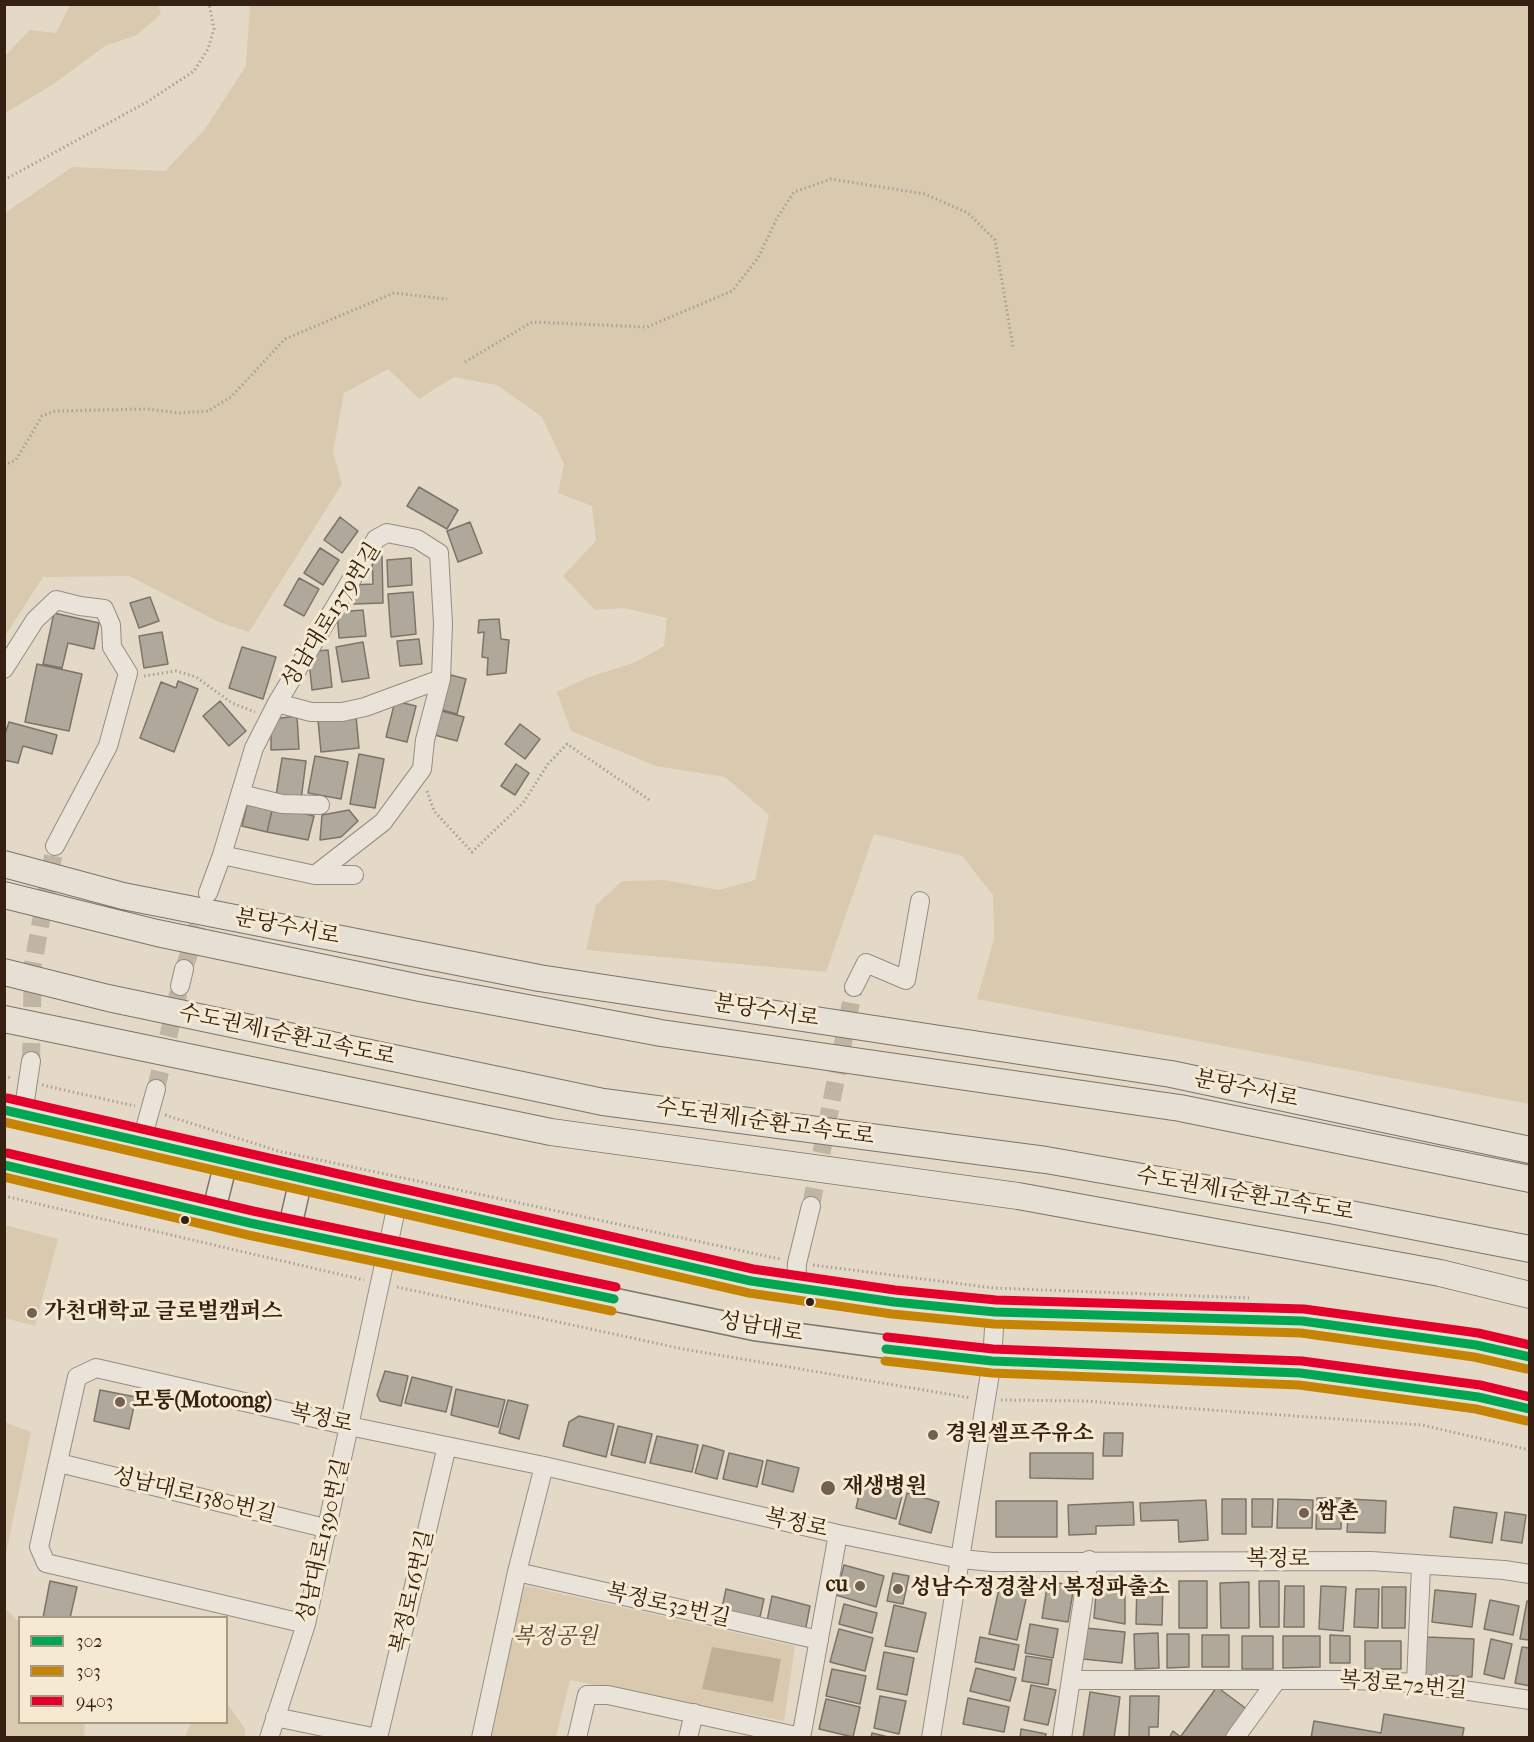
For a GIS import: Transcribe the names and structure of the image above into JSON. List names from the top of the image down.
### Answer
{
  "streets": {
    "highway": ["분당수서로", "수도권제1순환고속도로"],
    "main road": ["성남대로"],
    "street": [
      "성남대로1379번길",
      "복정로",
      "성남대로1380번길",
      "성남대로1390번길",
      "복정로16번길",
      "복정로32번길",
      "복정로72번길"
    ]
  },
  "crossings": [
    ["성남대로", "성남대로1390번길"],
    ["복정로", "성남대로1380번길"],
    ["복정로", "성남대로1390번길"],
    ["복정로", "복정로16번길"],
    ["성남대로1380번길", "성남대로1390번길"]
  ],
  "parks": ["복정공원"],
  "places": [
    "가천대학교 글로벌캠퍼스",
    "모퉁(Motoong)",
    "경원셀프주유소",
    "재생병원",
    "쌈촌",
    "cu",
    "성남수정경찰서 복정파출소"
  ],
  "lines": ["transit line 9403", "transit line 302", "transit line 303"],
  "legend": ["302", "303", "9403"]
}
